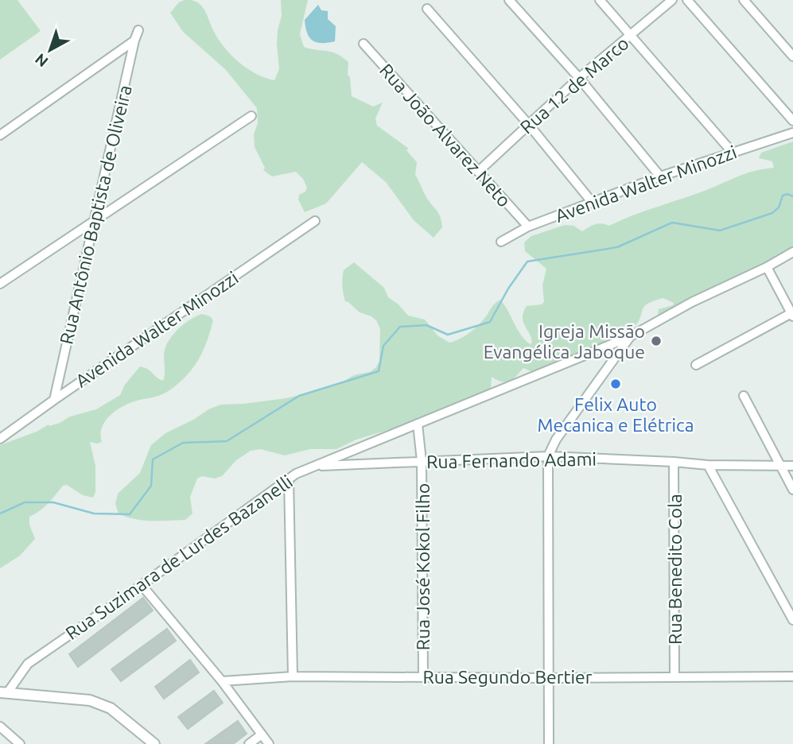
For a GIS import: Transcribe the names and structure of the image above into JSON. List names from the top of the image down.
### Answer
{
  "streets": {
    "street": [
      "Rua 12 de Marco",
      "Rua João Alvarez Neto",
      "Avenida Walter Minozzi",
      "Rua Antônio Baptista de Oliveira",
      "Rua Fernando Adami",
      "Rua Suzimara de Lurdes Bazanelli",
      "Rua José Kokol Filho",
      "Rua Benedito Cola",
      "Rua Segundo Bertier"
    ]
  },
  "crossings": [
    ["Rua 12 de Marco", "Rua João Alvarez Neto"],
    ["Rua João Alvarez Neto", "Avenida Walter Minozzi"],
    ["Avenida Walter Minozzi", "Rua Antônio Baptista de Oliveira"],
    ["Rua Fernando Adami", "Rua Suzimara de Lurdes Bazanelli"],
    ["Rua Fernando Adami", "Rua José Kokol Filho"],
    ["Rua Fernando Adami", "Rua Benedito Cola"],
    ["Rua Suzimara de Lurdes Bazanelli", "Rua José Kokol Filho"],
    ["Rua José Kokol Filho", "Rua Segundo Bertier"],
    ["Rua Benedito Cola", "Rua Segundo Bertier"]
  ],
  "places": ["Igreja Missão Evangélica Jaboque", "Felix Auto Mecanica e Elétrica"],
  "north": "bottom left"
}
